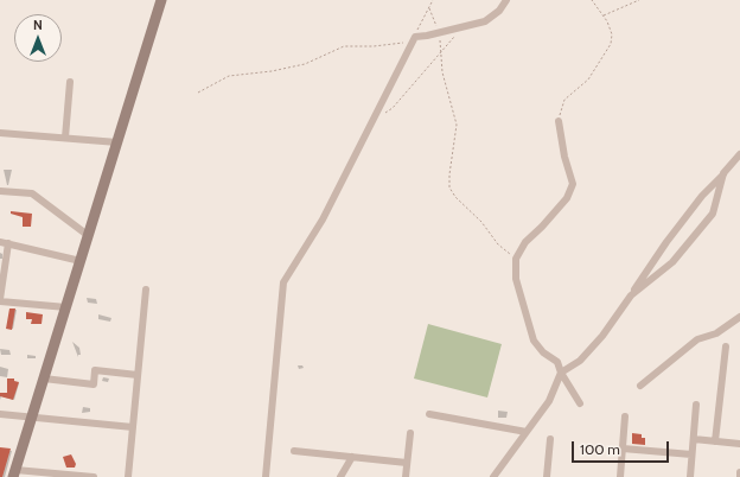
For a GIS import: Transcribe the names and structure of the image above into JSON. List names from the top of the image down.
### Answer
{
  "scale_bar": "100 m",
  "north": "top"
}
